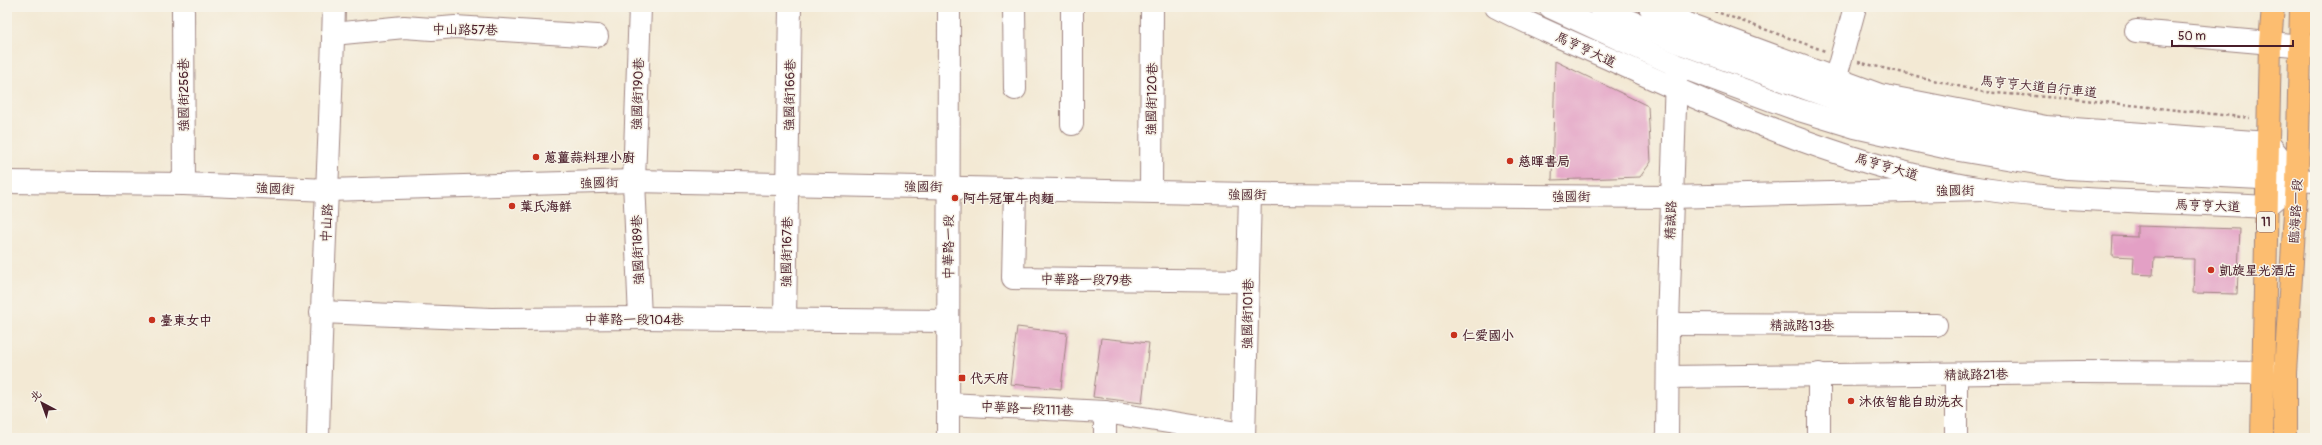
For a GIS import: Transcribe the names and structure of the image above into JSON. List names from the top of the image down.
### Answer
{
  "streets": {
    "main road": ["臨海路一段", "11"],
    "street": [
      "中山路57巷",
      "馬亨亨大道",
      "強國街190巷",
      "強國街256巷",
      "強國街166巷",
      "強國街120巷",
      "強國街",
      "精誠路",
      "中山路",
      "中華路一段",
      "強國街189巷",
      "強國街167巷",
      "中華路一段79巷",
      "強國街101巷",
      "中華路一段104巷",
      "精誠路13巷",
      "精誠路21巷",
      "中華路一段111巷"
    ],
    "path": ["馬亨亨大道自行車道"]
  },
  "crossings": [
    ["中山路57巷", "中山路"],
    ["馬亨亨大道", "強國街"],
    ["馬亨亨大道", "臨海路一段"],
    ["馬亨亨大道", "精誠路"],
    ["馬亨亨大道", "11"],
    ["馬亨亨大道自行車道", "11"],
    ["強國街190巷", "強國街"],
    ["強國街190巷", "強國街189巷"],
    ["強國街256巷", "強國街"],
    ["強國街166巷", "強國街"],
    ["強國街166巷", "強國街167巷"],
    ["強國街120巷", "強國街"],
    ["強國街", "精誠路"],
    ["強國街", "中山路"],
    ["強國街", "中華路一段"],
    ["強國街", "強國街189巷"],
    ["強國街", "強國街167巷"],
    ["強國街", "中華路一段79巷"],
    ["強國街", "強國街101巷"],
    ["臨海路一段", "精誠路21巷"],
    ["精誠路", "精誠路13巷"],
    ["精誠路", "精誠路21巷"],
    ["11", "精誠路21巷"],
    ["中山路", "中華路一段104巷"],
    ["中華路一段", "中華路一段104巷"],
    ["中華路一段", "中華路一段111巷"],
    ["強國街189巷", "中華路一段104巷"],
    ["強國街167巷", "中華路一段104巷"],
    ["中華路一段79巷", "強國街101巷"],
    ["強國街101巷", "中華路一段111巷"]
  ],
  "places": {
    "other": [
      "蔥薑蒜料理小廚",
      "慈暉書局",
      "阿牛冠軍牛肉麵",
      "葉氏海鮮",
      "凱旋星光酒店",
      "臺東女中",
      "仁愛國小",
      "沐依智能自助洗衣"
    ],
    "transit": ["代天府"]
  },
  "scale_bar": "50 m",
  "north": "top left"
}
